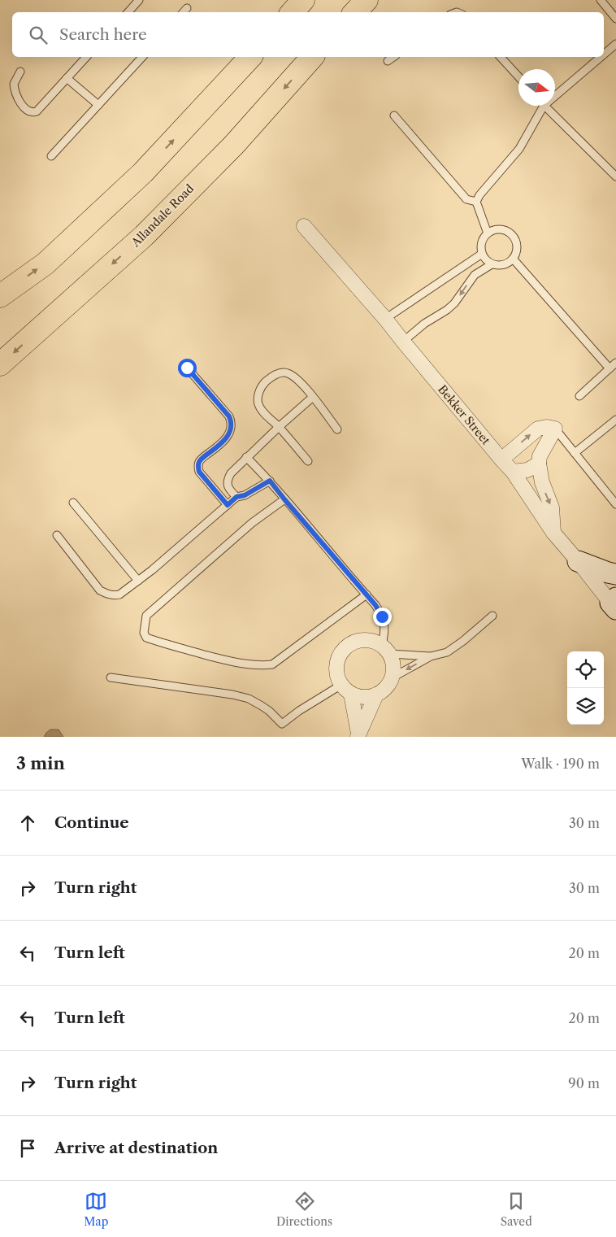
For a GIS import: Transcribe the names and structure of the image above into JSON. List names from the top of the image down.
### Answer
{
  "streets": {
    "main road": ["Allandale Road"],
    "street": ["Bekker Street"]
  },
  "north": "right",
  "page": {
    "search": "Search here",
    "heading": ["3 min", "Walk · 190 m"],
    "list": [
      ["Continue", "30 m"],
      ["Turn right", "30 m"],
      ["Turn left", "20 m"],
      ["Turn left", "20 m"],
      ["Turn right", "90 m"],
      "Arrive at destination"
    ],
    "nav": ["Map", "Directions", "Saved"]
  }
}
